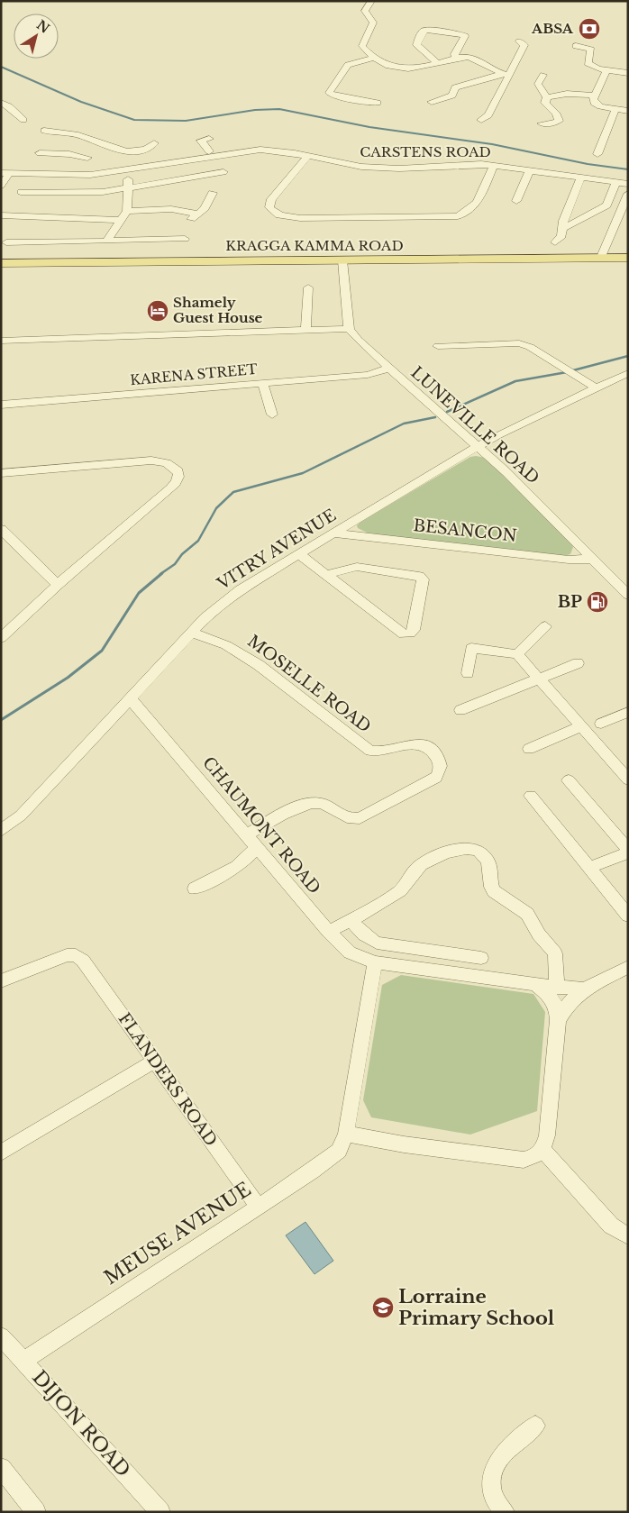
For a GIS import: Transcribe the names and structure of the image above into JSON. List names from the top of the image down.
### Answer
{
  "streets": {
    "main road": ["KRAGGA KAMMA ROAD"],
    "street": [
      "CARSTENS ROAD",
      "KARENA STREET",
      "LUNEVILLE ROAD",
      "BESANCON",
      "VITRY AVENUE",
      "MOSELLE ROAD",
      "CHAUMONT ROAD",
      "FLANDERS ROAD",
      "MEUSE AVENUE",
      "DIJON ROAD"
    ]
  },
  "crossings": [
    ["KARENA STREET", "LUNEVILLE ROAD"],
    ["LUNEVILLE ROAD", "BESANCON"],
    ["LUNEVILLE ROAD", "VITRY AVENUE"],
    ["BESANCON", "VITRY AVENUE"],
    ["VITRY AVENUE", "MOSELLE ROAD"],
    ["VITRY AVENUE", "CHAUMONT ROAD"],
    ["MOSELLE ROAD", "CHAUMONT ROAD"],
    ["CHAUMONT ROAD", "MEUSE AVENUE"],
    ["FLANDERS ROAD", "MEUSE AVENUE"],
    ["MEUSE AVENUE", "DIJON ROAD"]
  ],
  "places": {
    "bank": ["ABSA"],
    "hotel": ["Shamely Guest House"],
    "fuel station": ["BP"],
    "school or university": ["Lorraine Primary School"]
  },
  "north": "top right"
}
